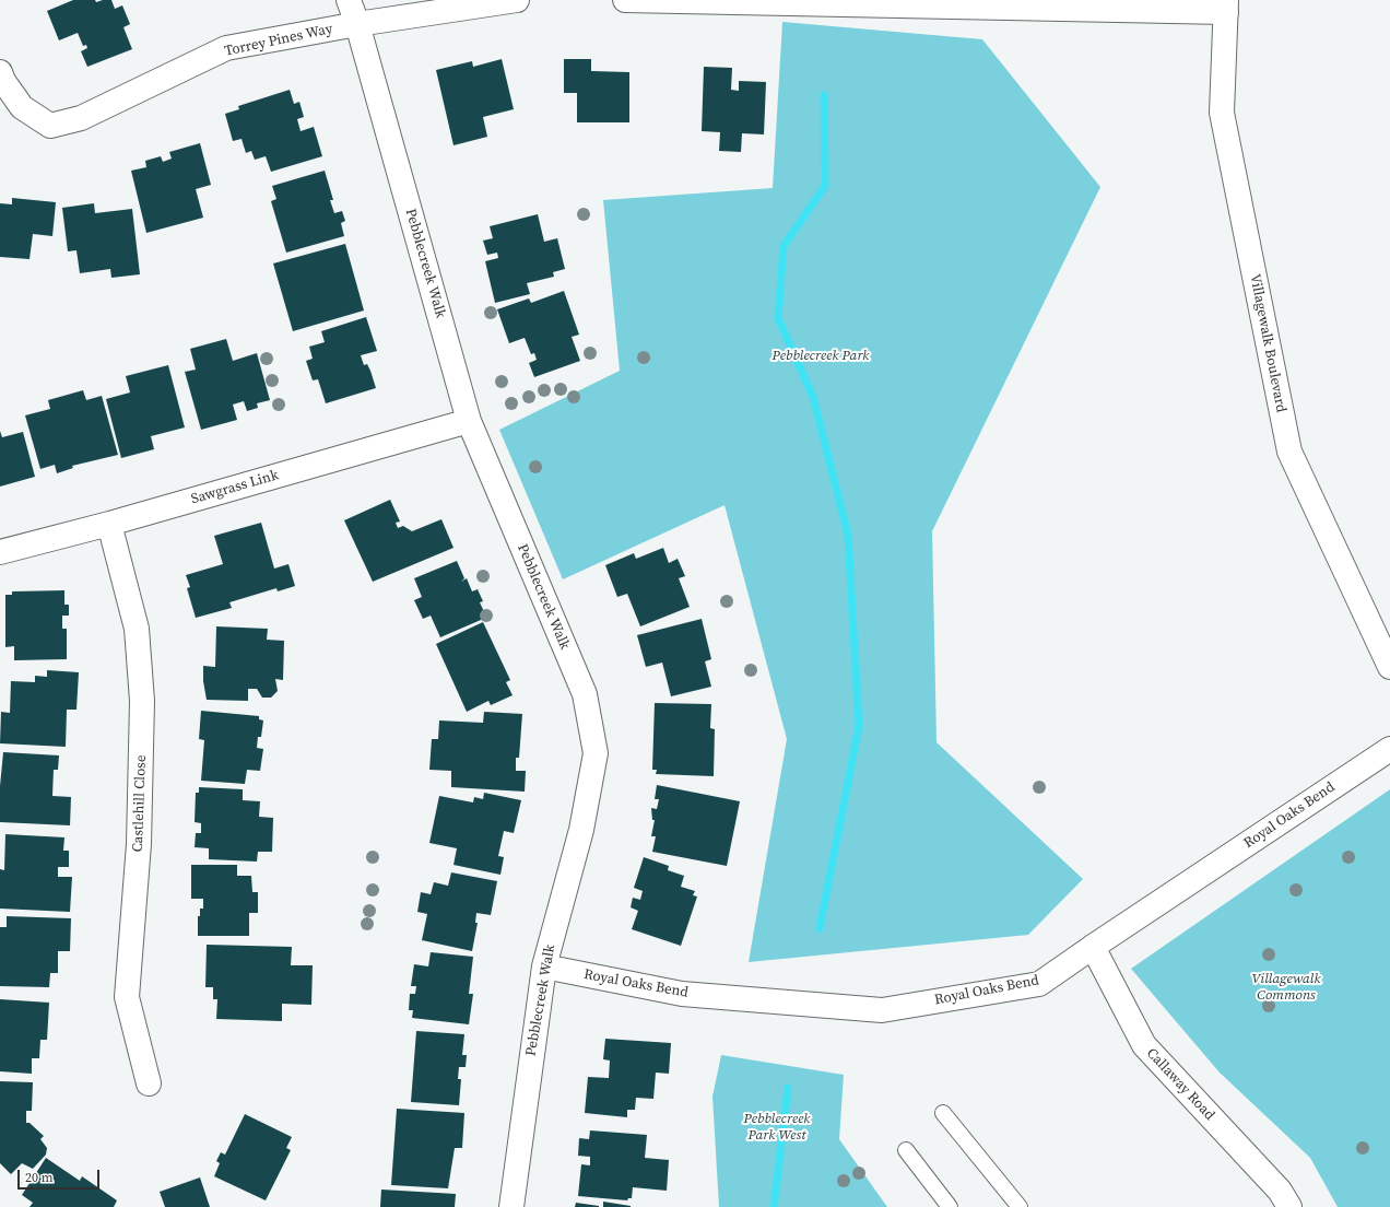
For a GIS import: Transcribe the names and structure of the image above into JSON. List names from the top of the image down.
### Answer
{
  "streets": {
    "street": [
      "Torrey Pines Way",
      "Pebblecreek Walk",
      "Villagewalk Boulevard",
      "Sawgrass Link",
      "Castlehill Close",
      "Royal Oaks Bend",
      "Callaway Road"
    ]
  },
  "crossings": [
    ["Torrey Pines Way", "Pebblecreek Walk"],
    ["Pebblecreek Walk", "Sawgrass Link"],
    ["Pebblecreek Walk", "Royal Oaks Bend"],
    ["Sawgrass Link", "Castlehill Close"],
    ["Royal Oaks Bend", "Callaway Road"]
  ],
  "parks": ["Pebblecreek Park", "Villagewalk Commons", "Pebblecreek Park West"],
  "scale_bar": "20 m"
}
